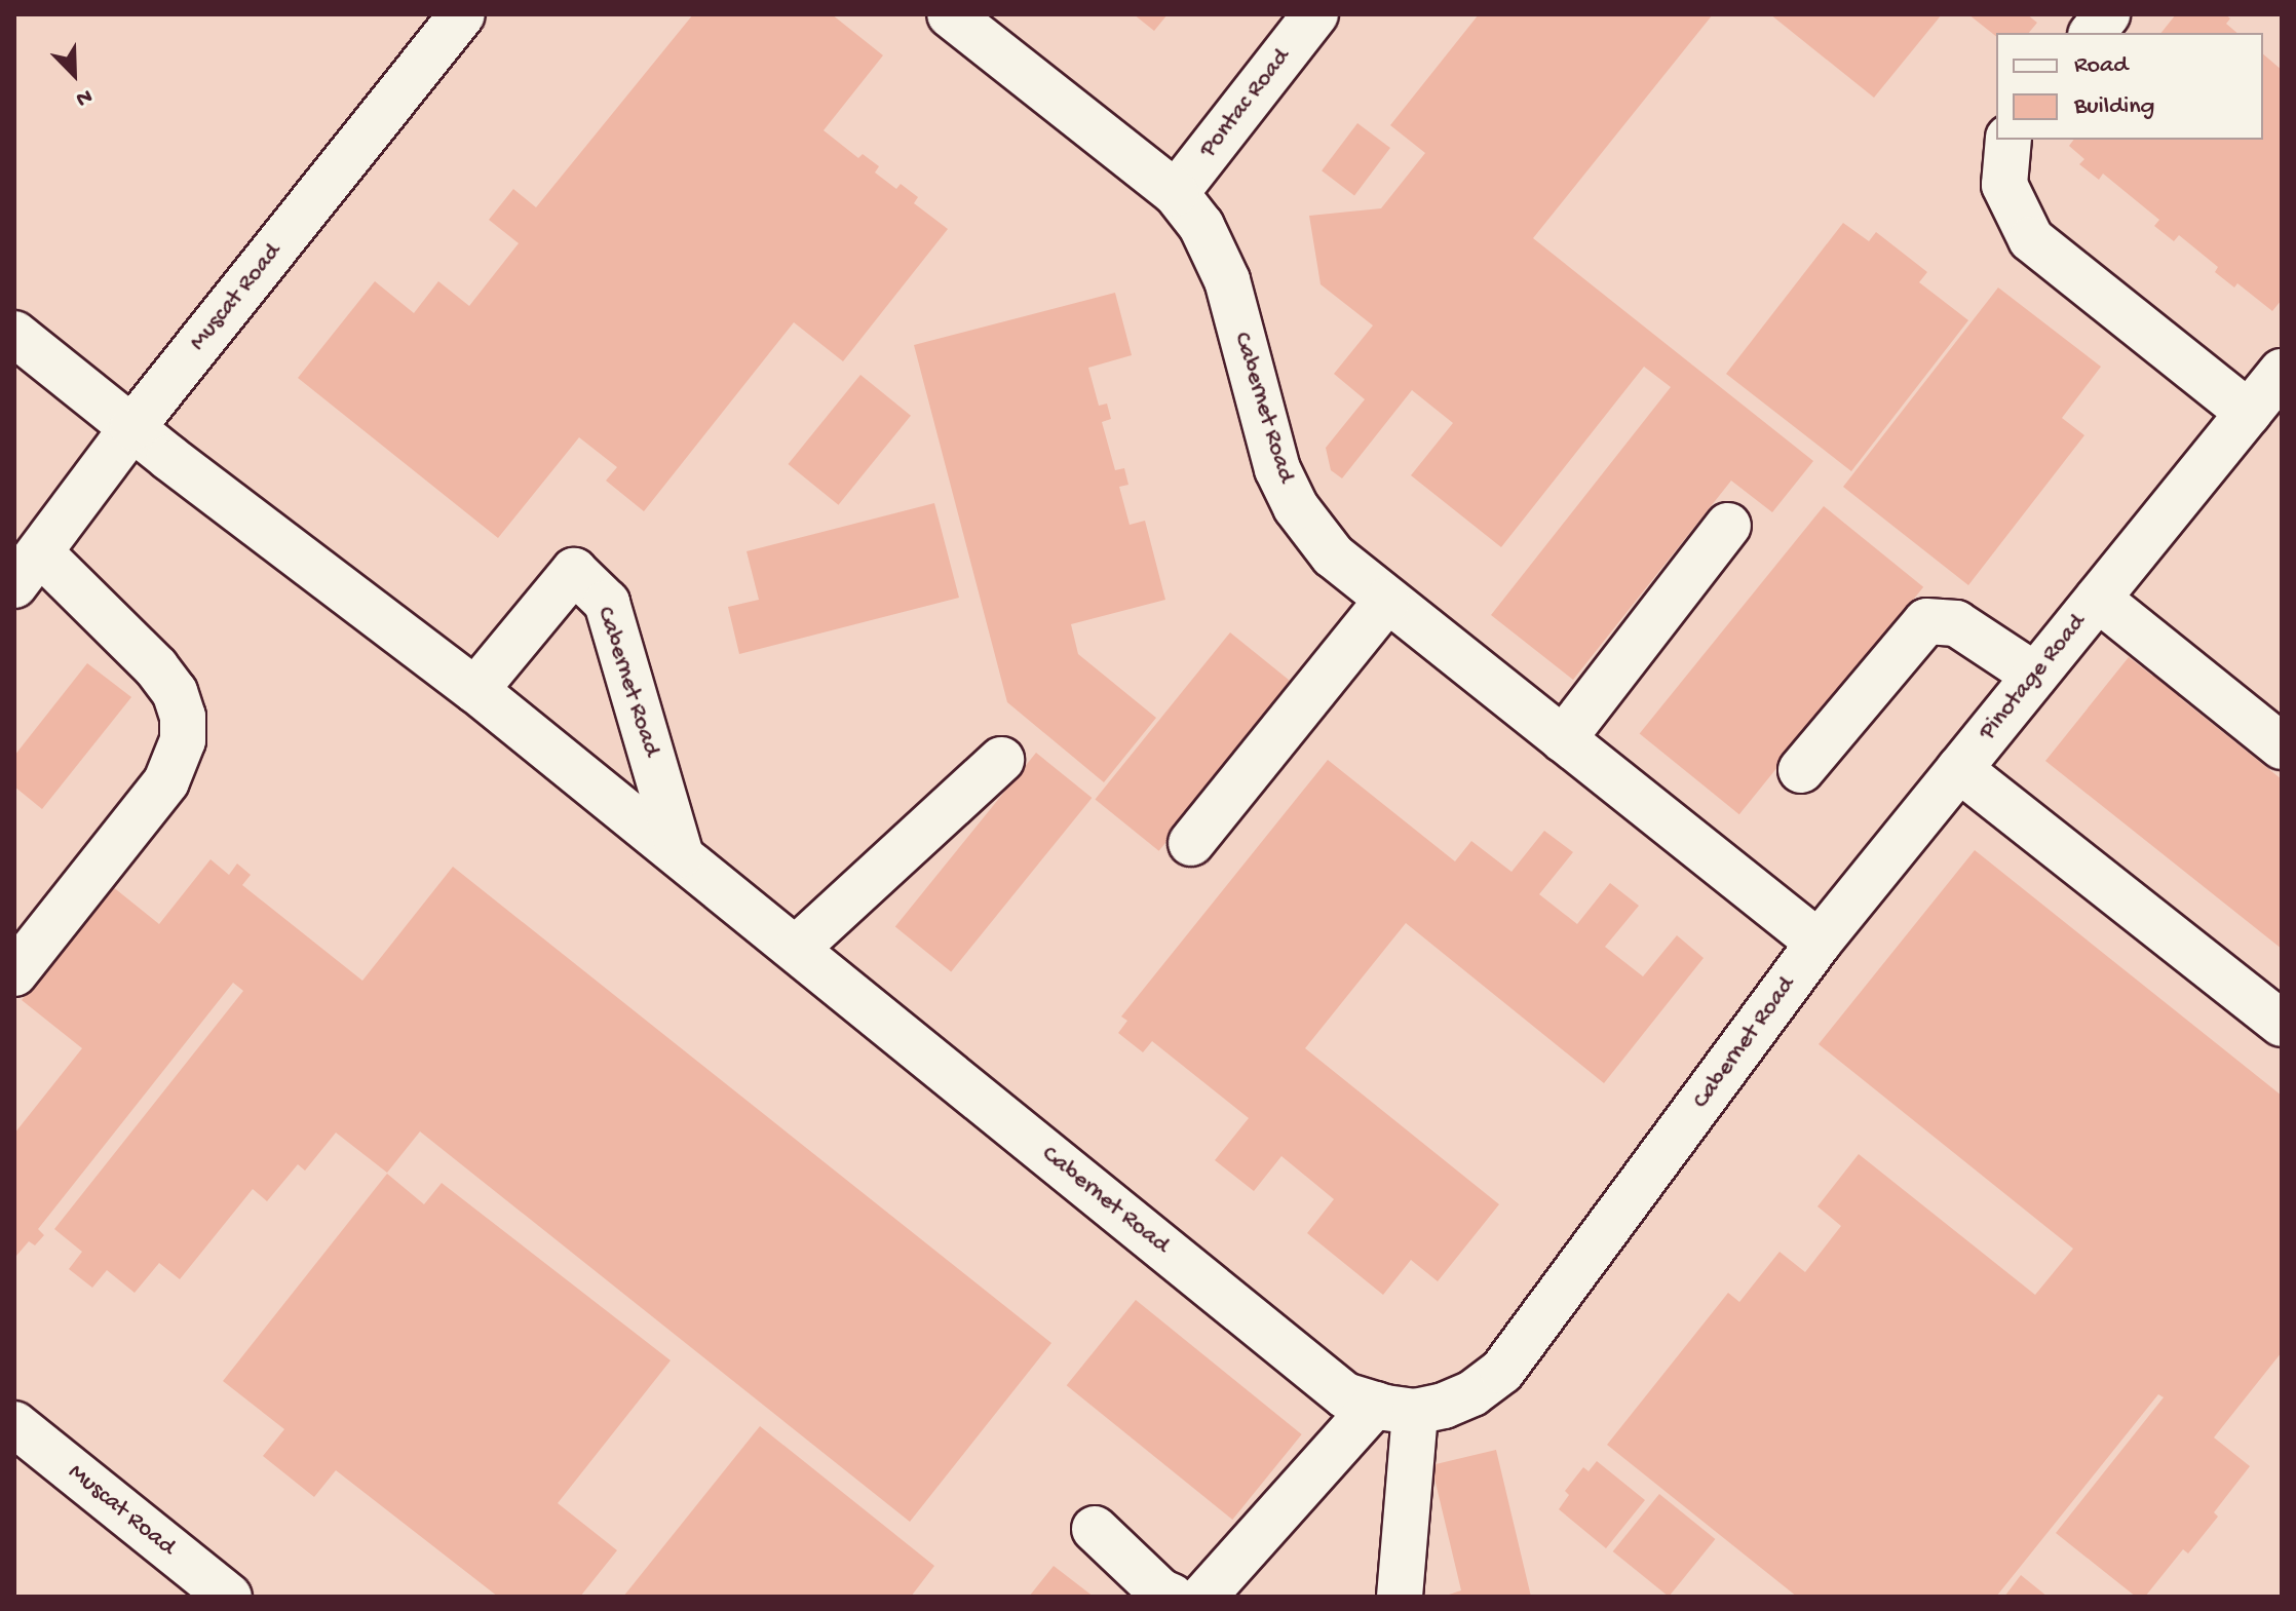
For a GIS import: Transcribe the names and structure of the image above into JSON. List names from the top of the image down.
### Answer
{
  "streets": {
    "street": [
      "Pontac Road",
      "Muscat Road",
      "Cabernet Road",
      "Pinotage Road"
    ]
  },
  "crossings": [
    ["Pontac Road", "Cabernet Road"],
    ["Muscat Road", "Cabernet Road"],
    ["Cabernet Road", "Pinotage Road"]
  ],
  "legend": ["Road", "Building"],
  "north": "bottom right"
}
